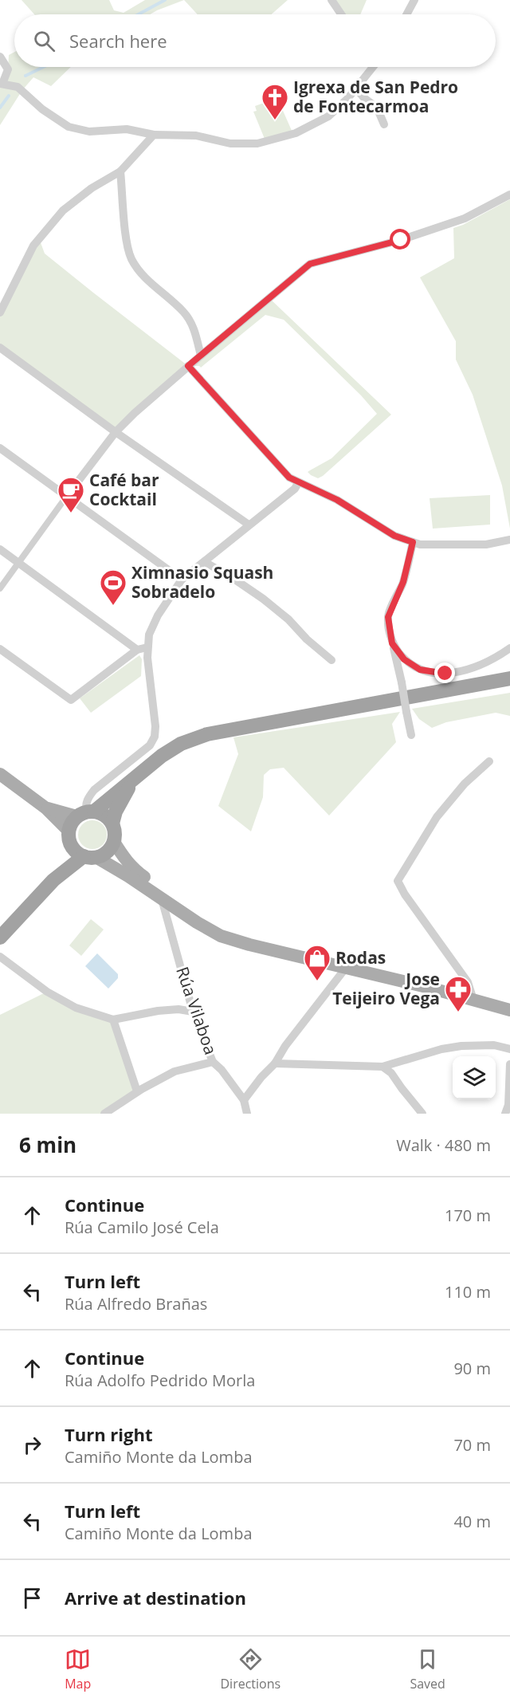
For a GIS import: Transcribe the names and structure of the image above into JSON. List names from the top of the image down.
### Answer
{
  "streets": {
    "street": ["Rúa Vilaboa"]
  },
  "places": {
    "church": ["Igrexa de San Pedro de Fontecarmoa"],
    "cafe": ["Café bar Cocktail"],
    "sports": ["Ximnasio Squash Sobradelo"],
    "shop": ["Rodas"],
    "pharmacy": ["Jose Teijeiro Vega"]
  },
  "page": {
    "search": "Search here",
    "heading": ["6 min", "Walk · 480 m"],
    "list": [
      ["Continue", "Rúa Camilo José Cela", "170 m"],
      ["Turn left", "Rúa Alfredo Brañas", "110 m"],
      ["Continue", "Rúa Adolfo Pedrido Morla", "90 m"],
      ["Turn right", "Camiño Monte da Lomba", "70 m"],
      ["Turn left", "Camiño Monte da Lomba", "40 m"],
      "Arrive at destination"
    ],
    "nav": ["Map", "Directions", "Saved"]
  }
}
